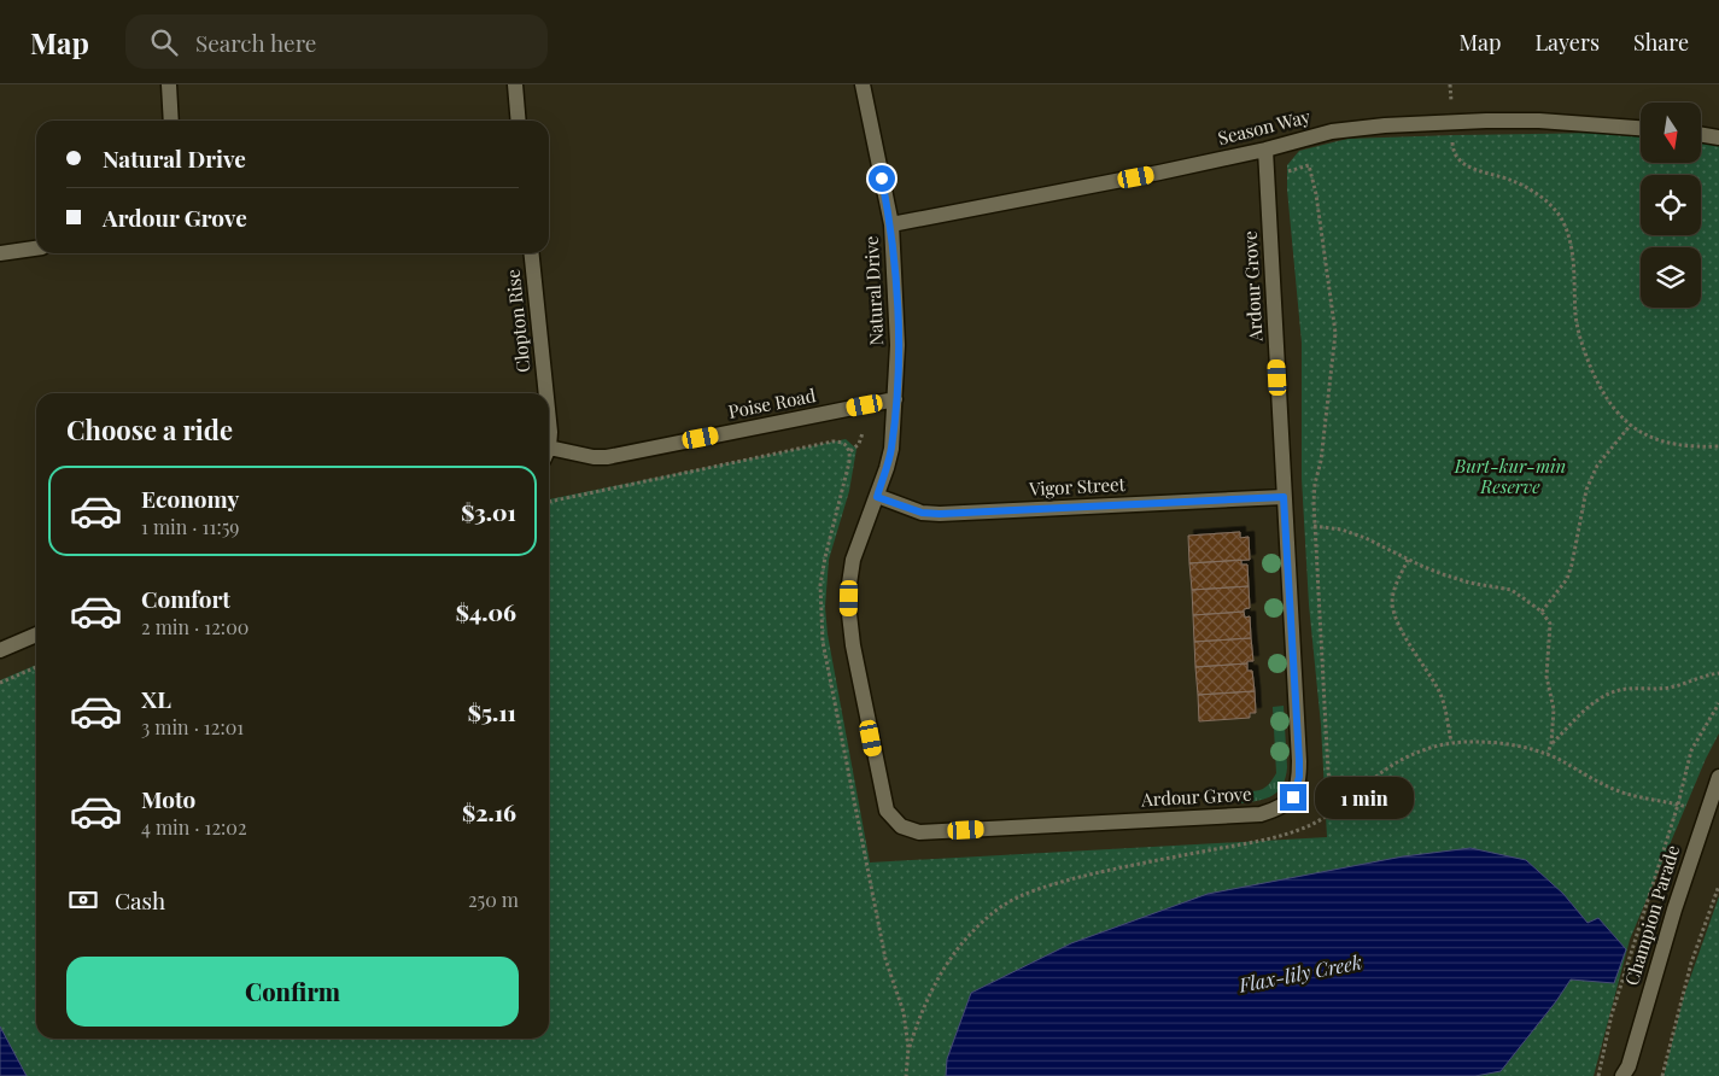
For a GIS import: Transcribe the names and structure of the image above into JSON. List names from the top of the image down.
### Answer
{
  "streets": {
    "street": [
      "Season Way",
      "Ardour Grove",
      "Natural Drive",
      "Clopton Rise",
      "Poise Road",
      "Vigor Street",
      "Champion Parade"
    ]
  },
  "crossings": [
    ["Season Way", "Ardour Grove"],
    ["Season Way", "Natural Drive"],
    ["Ardour Grove", "Natural Drive"],
    ["Ardour Grove", "Vigor Street"],
    ["Natural Drive", "Poise Road"],
    ["Natural Drive", "Vigor Street"]
  ],
  "water": ["Flax-lily Creek"],
  "parks": ["Burt-kur-min Reserve"],
  "north": "bottom",
  "page": {
    "header": "Map",
    "search": "Search here",
    "nav": ["Map", "Layers", "Share"],
    "banner": ["Natural Drive", "Ardour Grove"],
    "heading": "Choose a ride",
    "list": [
      {
        "name": "Economy",
        "note": "1 min · 11:59",
        "value": "$3.01"
      },
      {
        "name": "Comfort",
        "note": "2 min · 12:00",
        "value": "$4.06"
      },
      {
        "name": "XL",
        "note": "3 min · 12:01",
        "value": "$5.11"
      },
      {
        "name": "Moto",
        "note": "4 min · 12:02",
        "value": "$2.16"
      }
    ],
    "bubble": "1 min",
    "pay": ["Cash", "250 m"],
    "buttons": "Confirm"
  }
}
